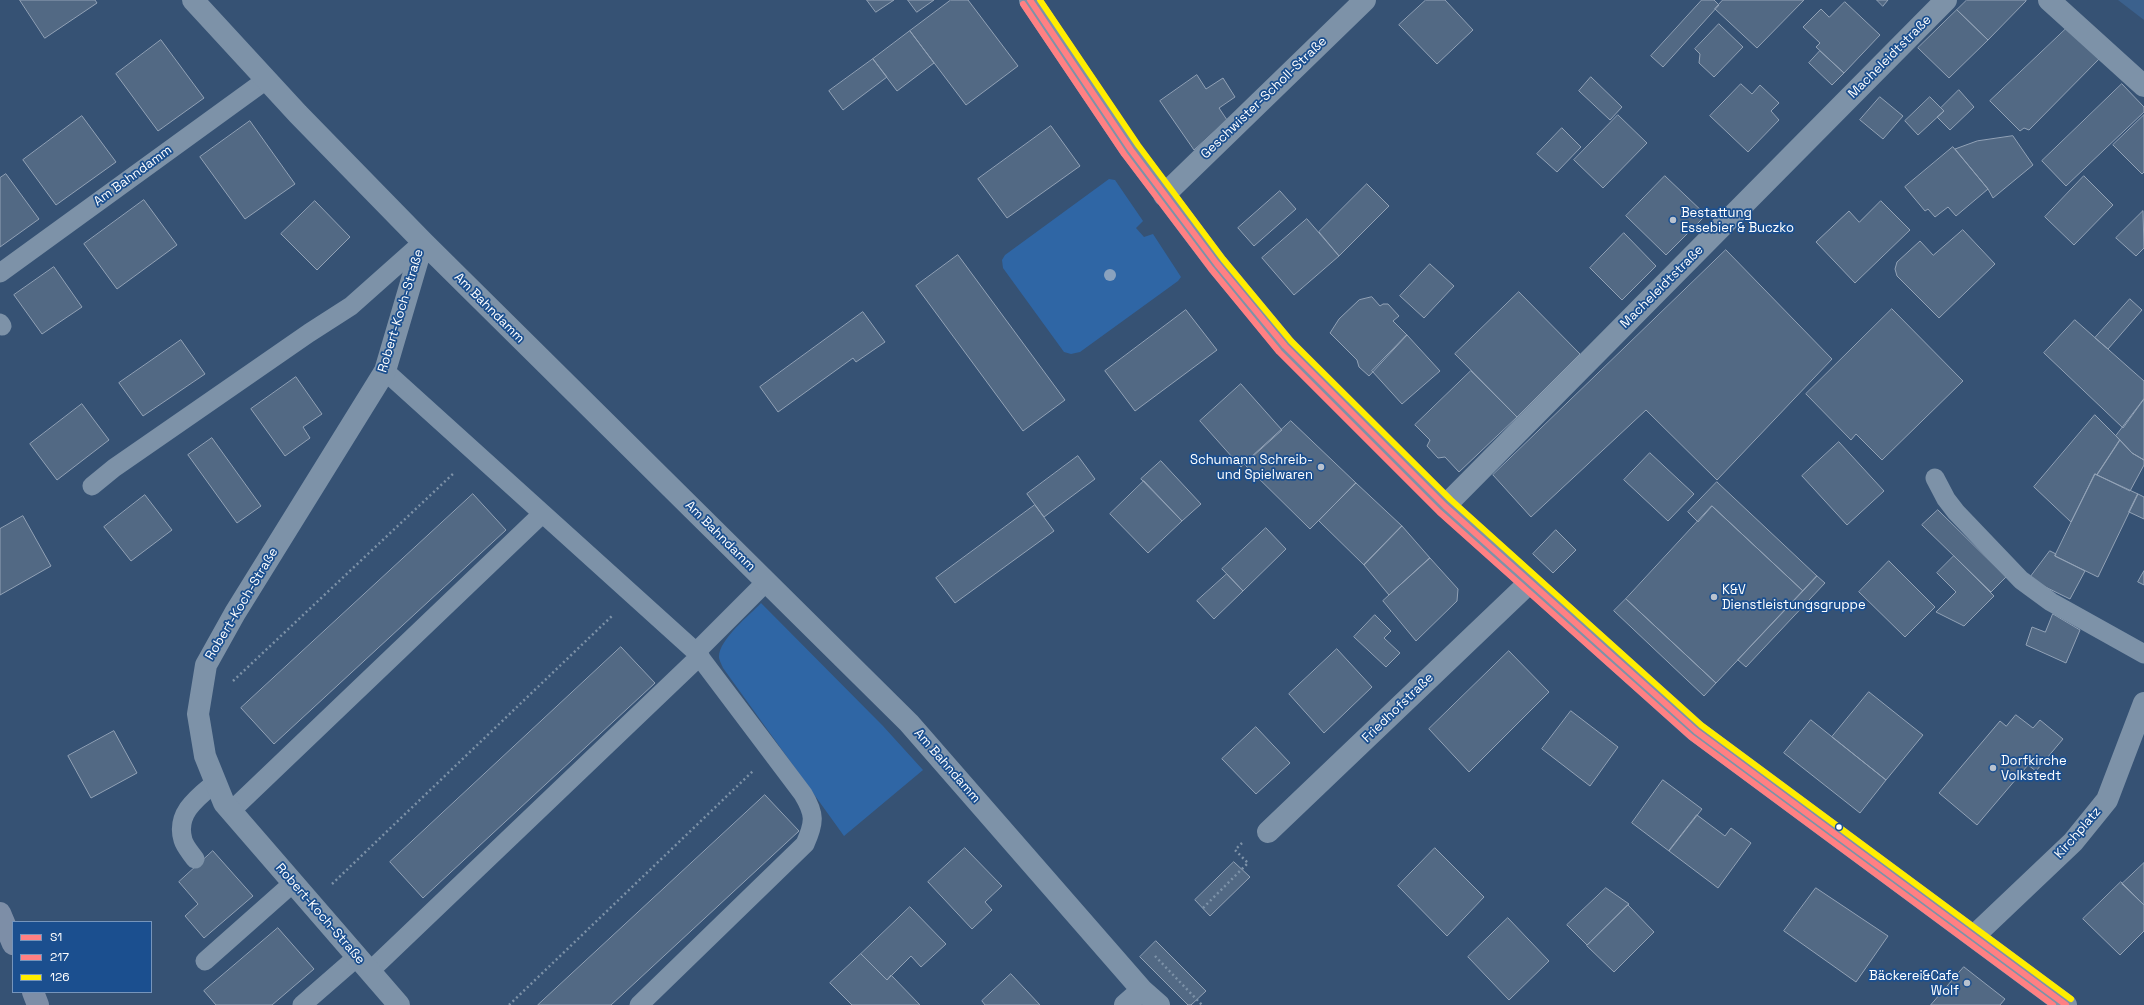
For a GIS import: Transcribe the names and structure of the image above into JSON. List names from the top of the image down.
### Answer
{
  "streets": {
    "street": [
      "Macheleidtstraße",
      "Geschwister-Scholl-Straße",
      "Am Bahndamm",
      "Robert-Koch-Straße",
      "Friedhofstraße",
      "Kirchplatz"
    ]
  },
  "crossings": [
    ["Am Bahndamm", "Robert-Koch-Straße"]
  ],
  "places": [
    "Bestattung Essebier & Buczko",
    "Schumann Schreib- und Spielwaren",
    "K&V Dienstleistungsgruppe",
    "Dorfkirche Volkstedt",
    "Bäckerei&Cafe Wolf"
  ],
  "lines": ["transit line S1", "transit line 126", "transit line 217"],
  "legend": ["S1", "217", "126"]
}
